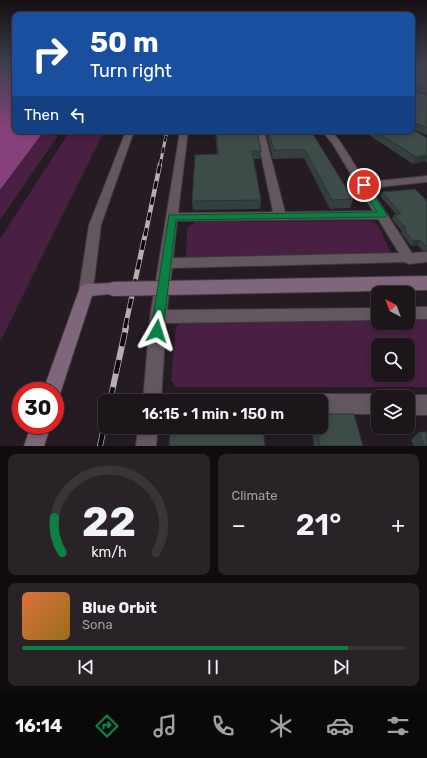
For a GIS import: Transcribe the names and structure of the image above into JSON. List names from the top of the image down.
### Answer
{
  "north": "top left",
  "page": {
    "turn": ["50 m", "Turn right"],
    "then": "Then",
    "limit": "30",
    "trip": "16:15 · 1 min · 150 m",
    "tile": "Climate",
    "heat": ["−", "21°", "+"],
    "song": ["Blue Orbit", "Sona"],
    "tabs": "16:14",
    "gauge": ["22", "km/h"]
  }
}
